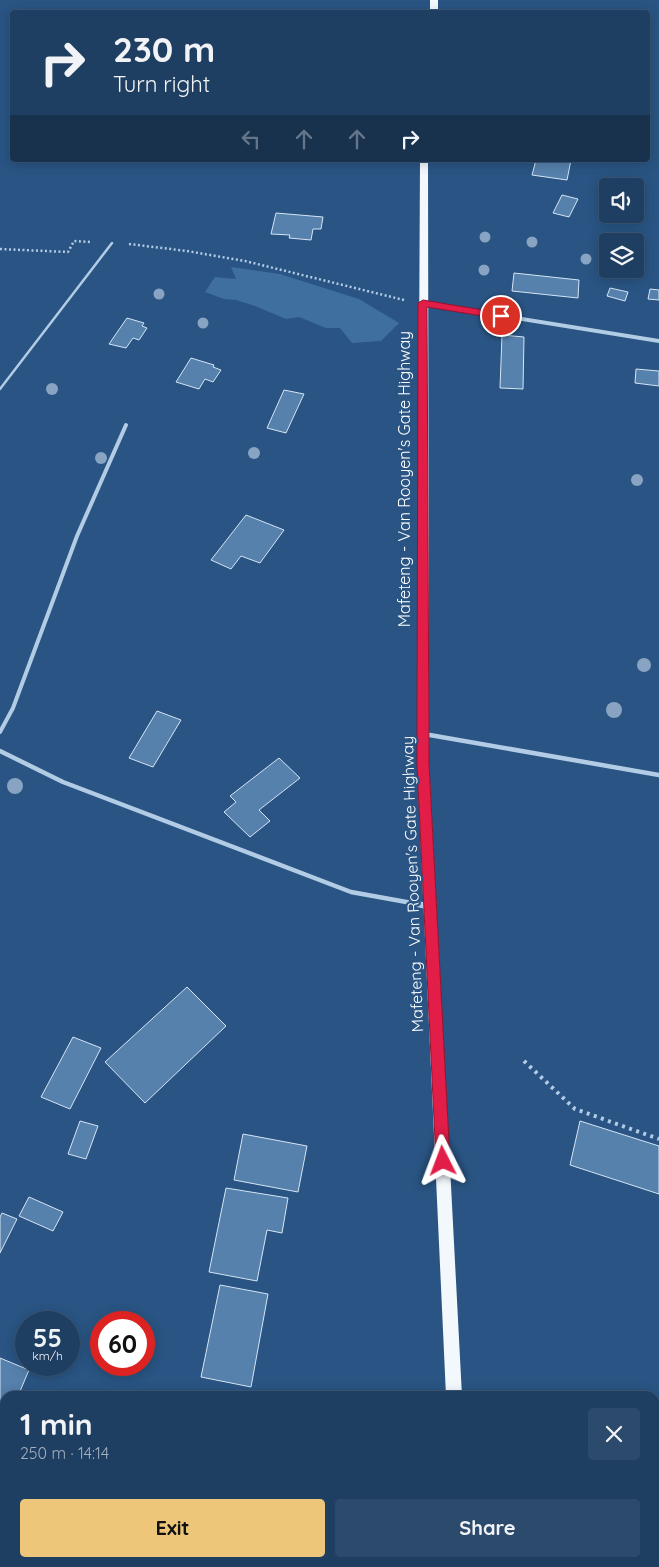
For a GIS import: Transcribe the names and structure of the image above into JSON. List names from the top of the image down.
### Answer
{
  "streets": {
    "main road": ["Mafeteng - Van Rooyen's Gate Highway"]
  },
  "page": {
    "turn": ["230 m", "Turn right"],
    "speed": "55 km/h",
    "limit": "60",
    "heading": ["1 min", "250 m · 14:14"],
    "buttons": ["Exit", "Share"]
  }
}
